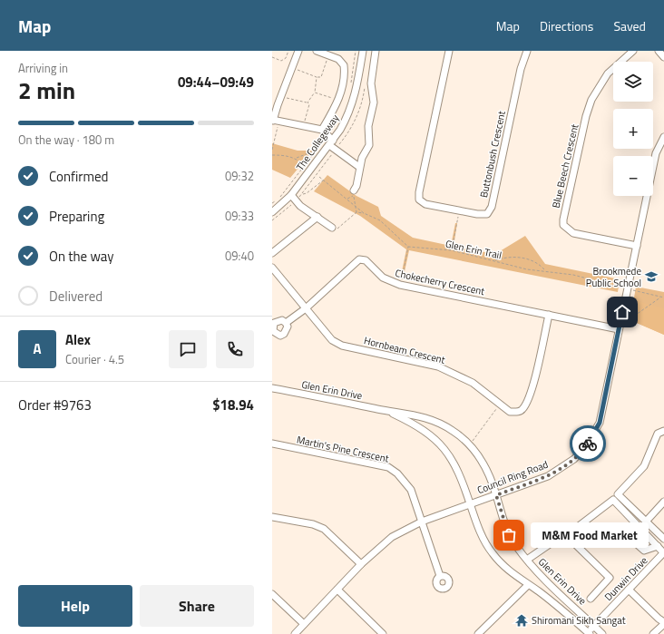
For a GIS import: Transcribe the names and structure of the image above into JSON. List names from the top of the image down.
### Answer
{
  "streets": {
    "street": [
      "The Collegeway",
      "Buttonbush Crescent",
      "Blue Beech Crescent",
      "Chokecherry Crescent",
      "Hornbeam Crescent",
      "Glen Erin Drive",
      "Martin's Pine Crescent",
      "Council Ring Road",
      "Dunwin Drive"
    ],
    "path": ["Glen Erin Trail"]
  },
  "crossings": [
    ["Blue Beech Crescent", "Council Ring Road"],
    ["Chokecherry Crescent", "Hornbeam Crescent"],
    ["Chokecherry Crescent", "Council Ring Road"],
    ["Glen Erin Drive", "Council Ring Road"],
    ["Glen Erin Drive", "Dunwin Drive"],
    ["Martin's Pine Crescent", "Council Ring Road"]
  ],
  "places": {
    "school or university": ["Brookmede Public School"],
    "other": ["M&M Food Market"],
    "temple": ["Shiromani Sikh Sangat"]
  },
  "page": {
    "header": "Map",
    "nav": ["Map", "Directions", "Saved"],
    "heading": ["2 min", "Arriving in", "09:44–09:49"],
    "panel": [
      "Alex",
      "Courier · 4.5",
      "Order #9763",
      "$18.94"
    ],
    "map_buttons": ["+", "−"],
    "bar": "On the way · 180 m",
    "list": [
      ["Confirmed", "09:32"],
      ["Preparing", "09:33"],
      ["On the way", "09:40"],
      "Delivered"
    ],
    "round": "A",
    "bubble": "M&M Food Market",
    "buttons": ["Help", "Share"]
  }
}
